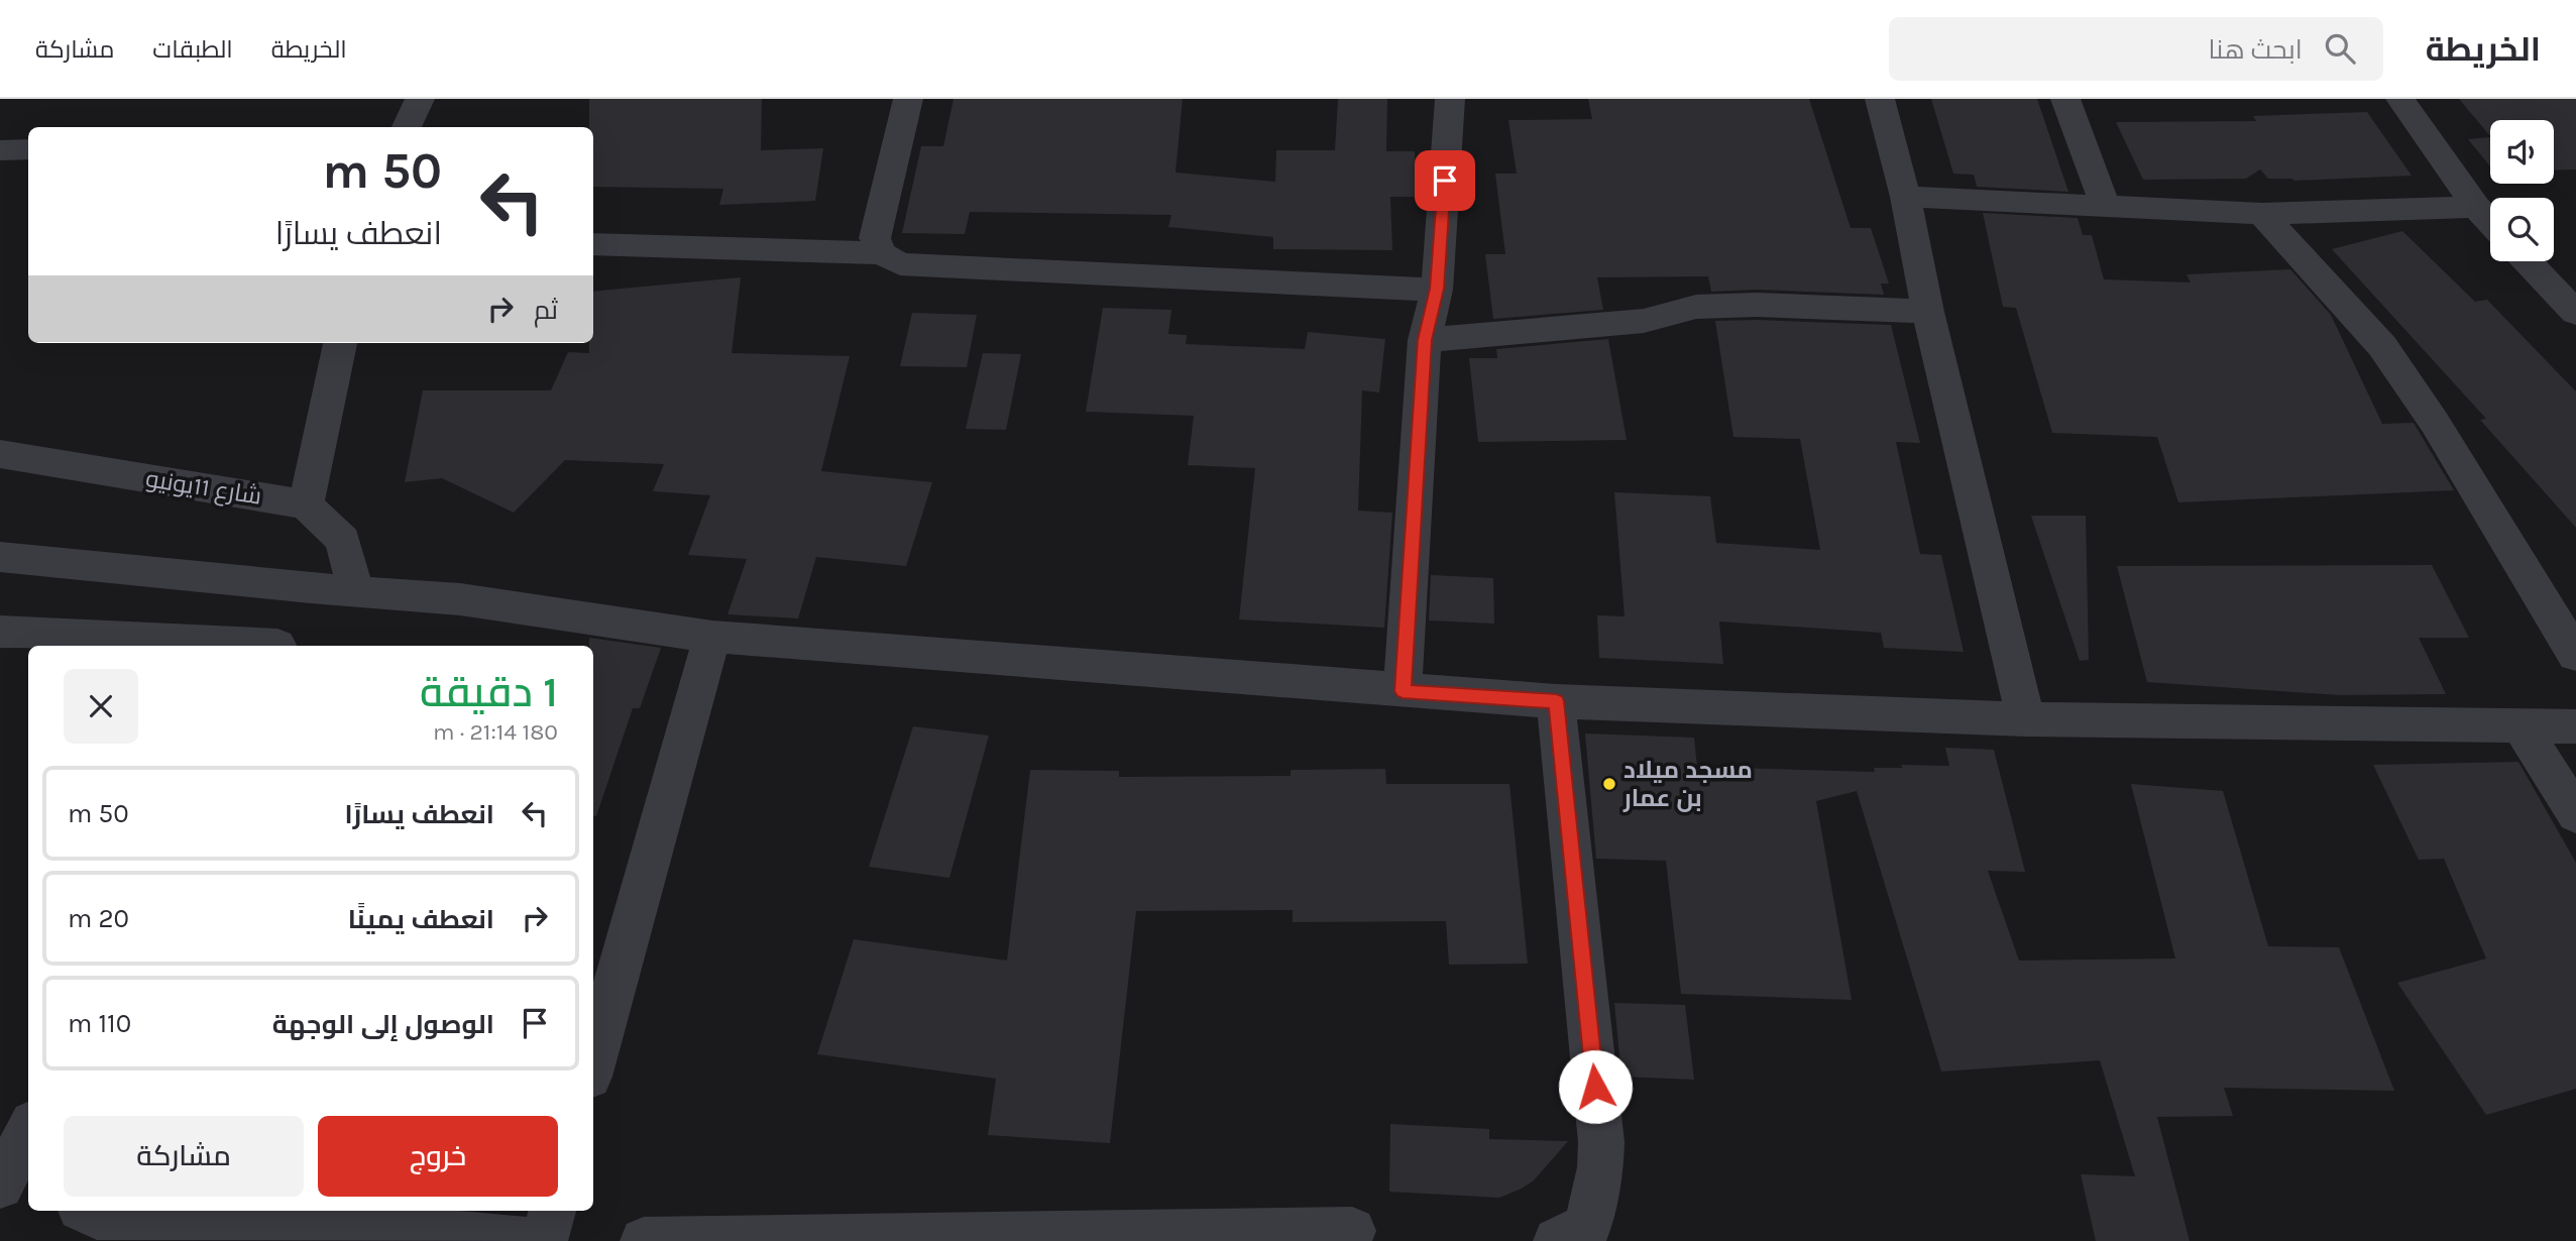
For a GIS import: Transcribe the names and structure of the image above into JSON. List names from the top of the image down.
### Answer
{
  "streets": {
    "street": ["شارع 11يونيو"]
  },
  "places": ["مسجد ميلاد بن عمار"],
  "page": {
    "header": "الخريطة",
    "search": "ابحث هنا",
    "nav": ["الخريطة", "الطبقات", "مشاركة"],
    "turn": ["50 m", "انعطف يسارًا"],
    "then": "ثم",
    "heading": ["1 دقيقة", "180 m · 21:14"],
    "list": [
      {
        "name": "انعطف يسارًا",
        "value": "50 m"
      },
      {
        "name": "انعطف يمينًا",
        "value": "20 m"
      },
      {
        "name": "الوصول إلى الوجهة",
        "value": "110 m"
      }
    ],
    "buttons": ["خروج", "مشاركة"]
  }
}
